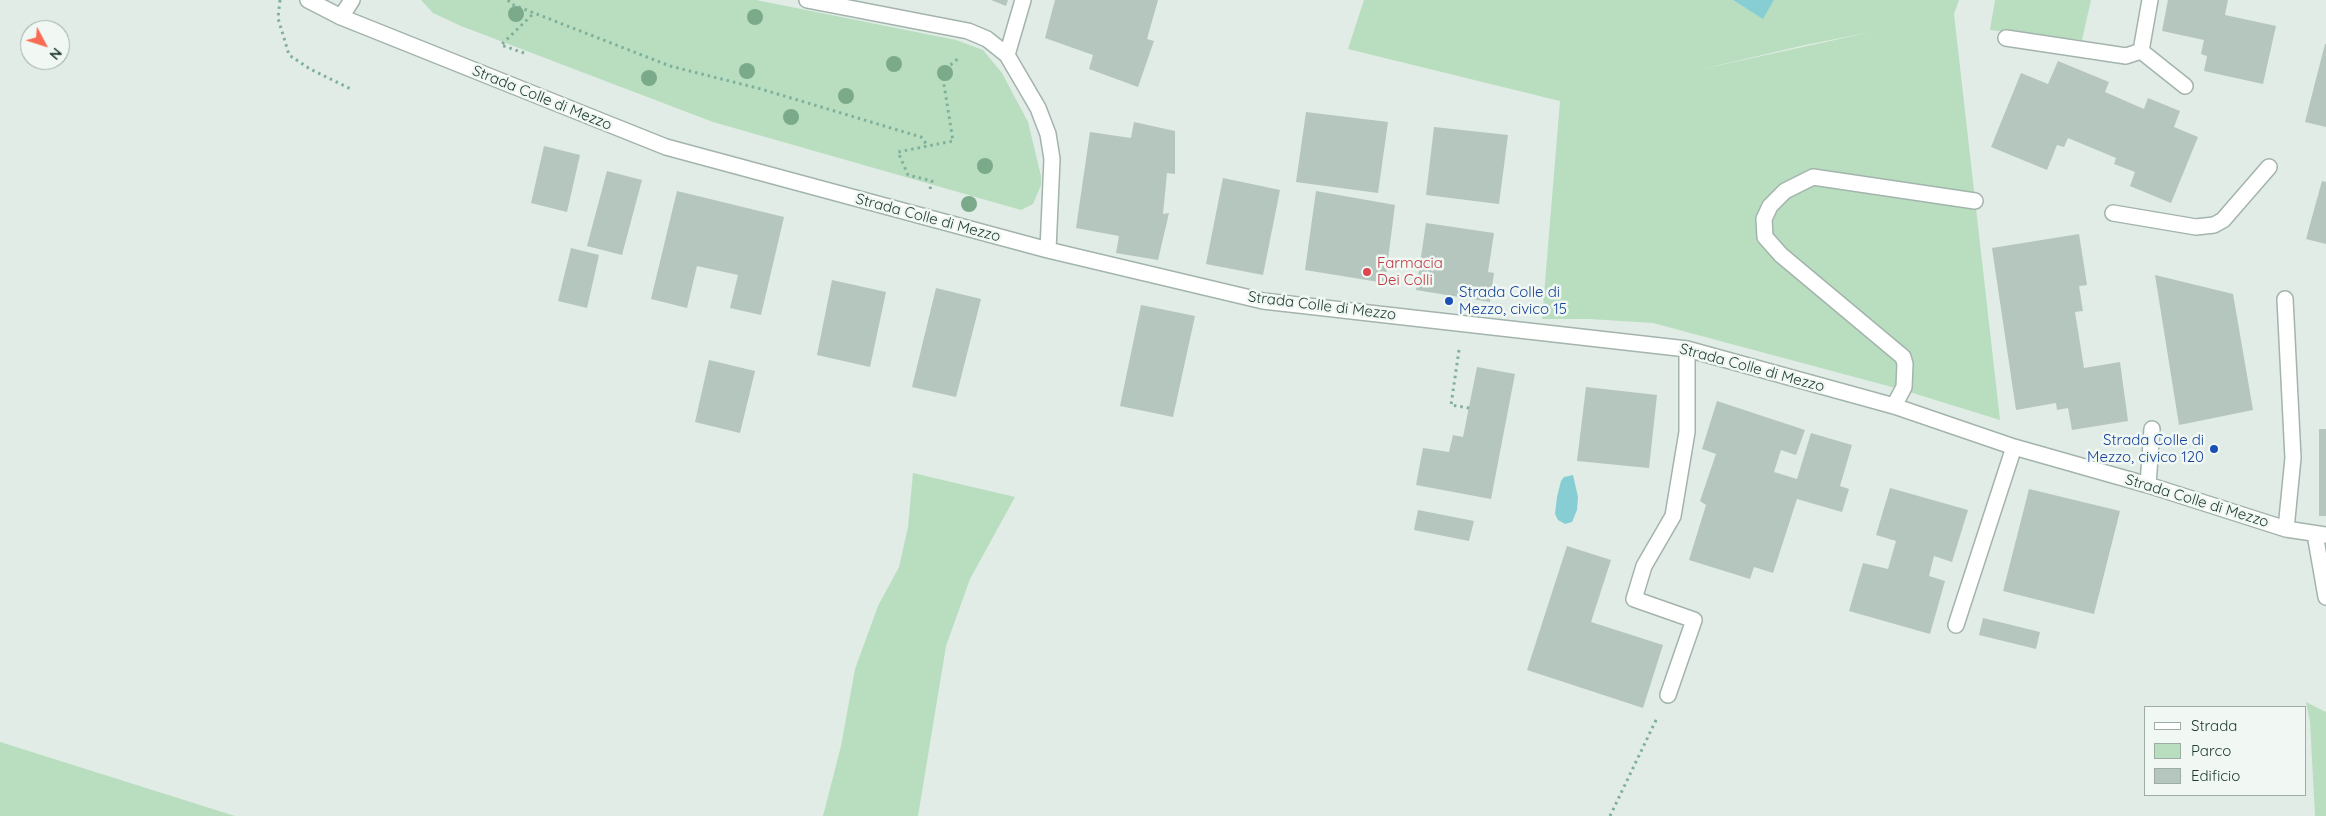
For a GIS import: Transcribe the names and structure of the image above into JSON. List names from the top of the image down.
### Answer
{
  "streets": {
    "street": ["Strada Colle di Mezzo"]
  },
  "places": ["Farmacia Dei Colli", "Strada Colle di Mezzo, civico 15", "Strada Colle di Mezzo, civico 120"],
  "legend": ["Strada", "Parco", "Edificio"],
  "north": "bottom right"
}
